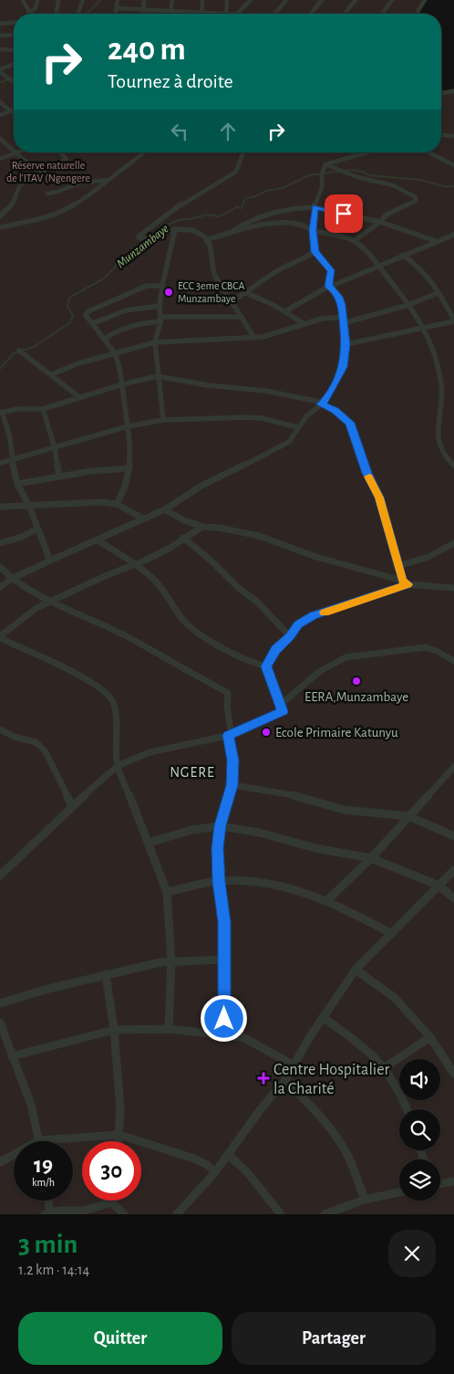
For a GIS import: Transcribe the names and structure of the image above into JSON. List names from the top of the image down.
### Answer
{
  "districts": ["NGERE"],
  "water": ["Munzambaye"],
  "parks": ["Réserve naturelle de l'ITAV (Ngengere"],
  "places": {
    "other": ["ECC 3eme CBCA Munzambaye", "EERA,Munzambaye", "Ecole Primaire Katunyu"],
    "health": ["Centre Hospitalier la Charité"]
  },
  "page": {
    "turn": ["240 m", "Tournez à droite"],
    "speed": "19 km/h",
    "limit": "30",
    "heading": ["3 min", "1.2 km · 14:14"],
    "buttons": ["Quitter", "Partager"]
  }
}
